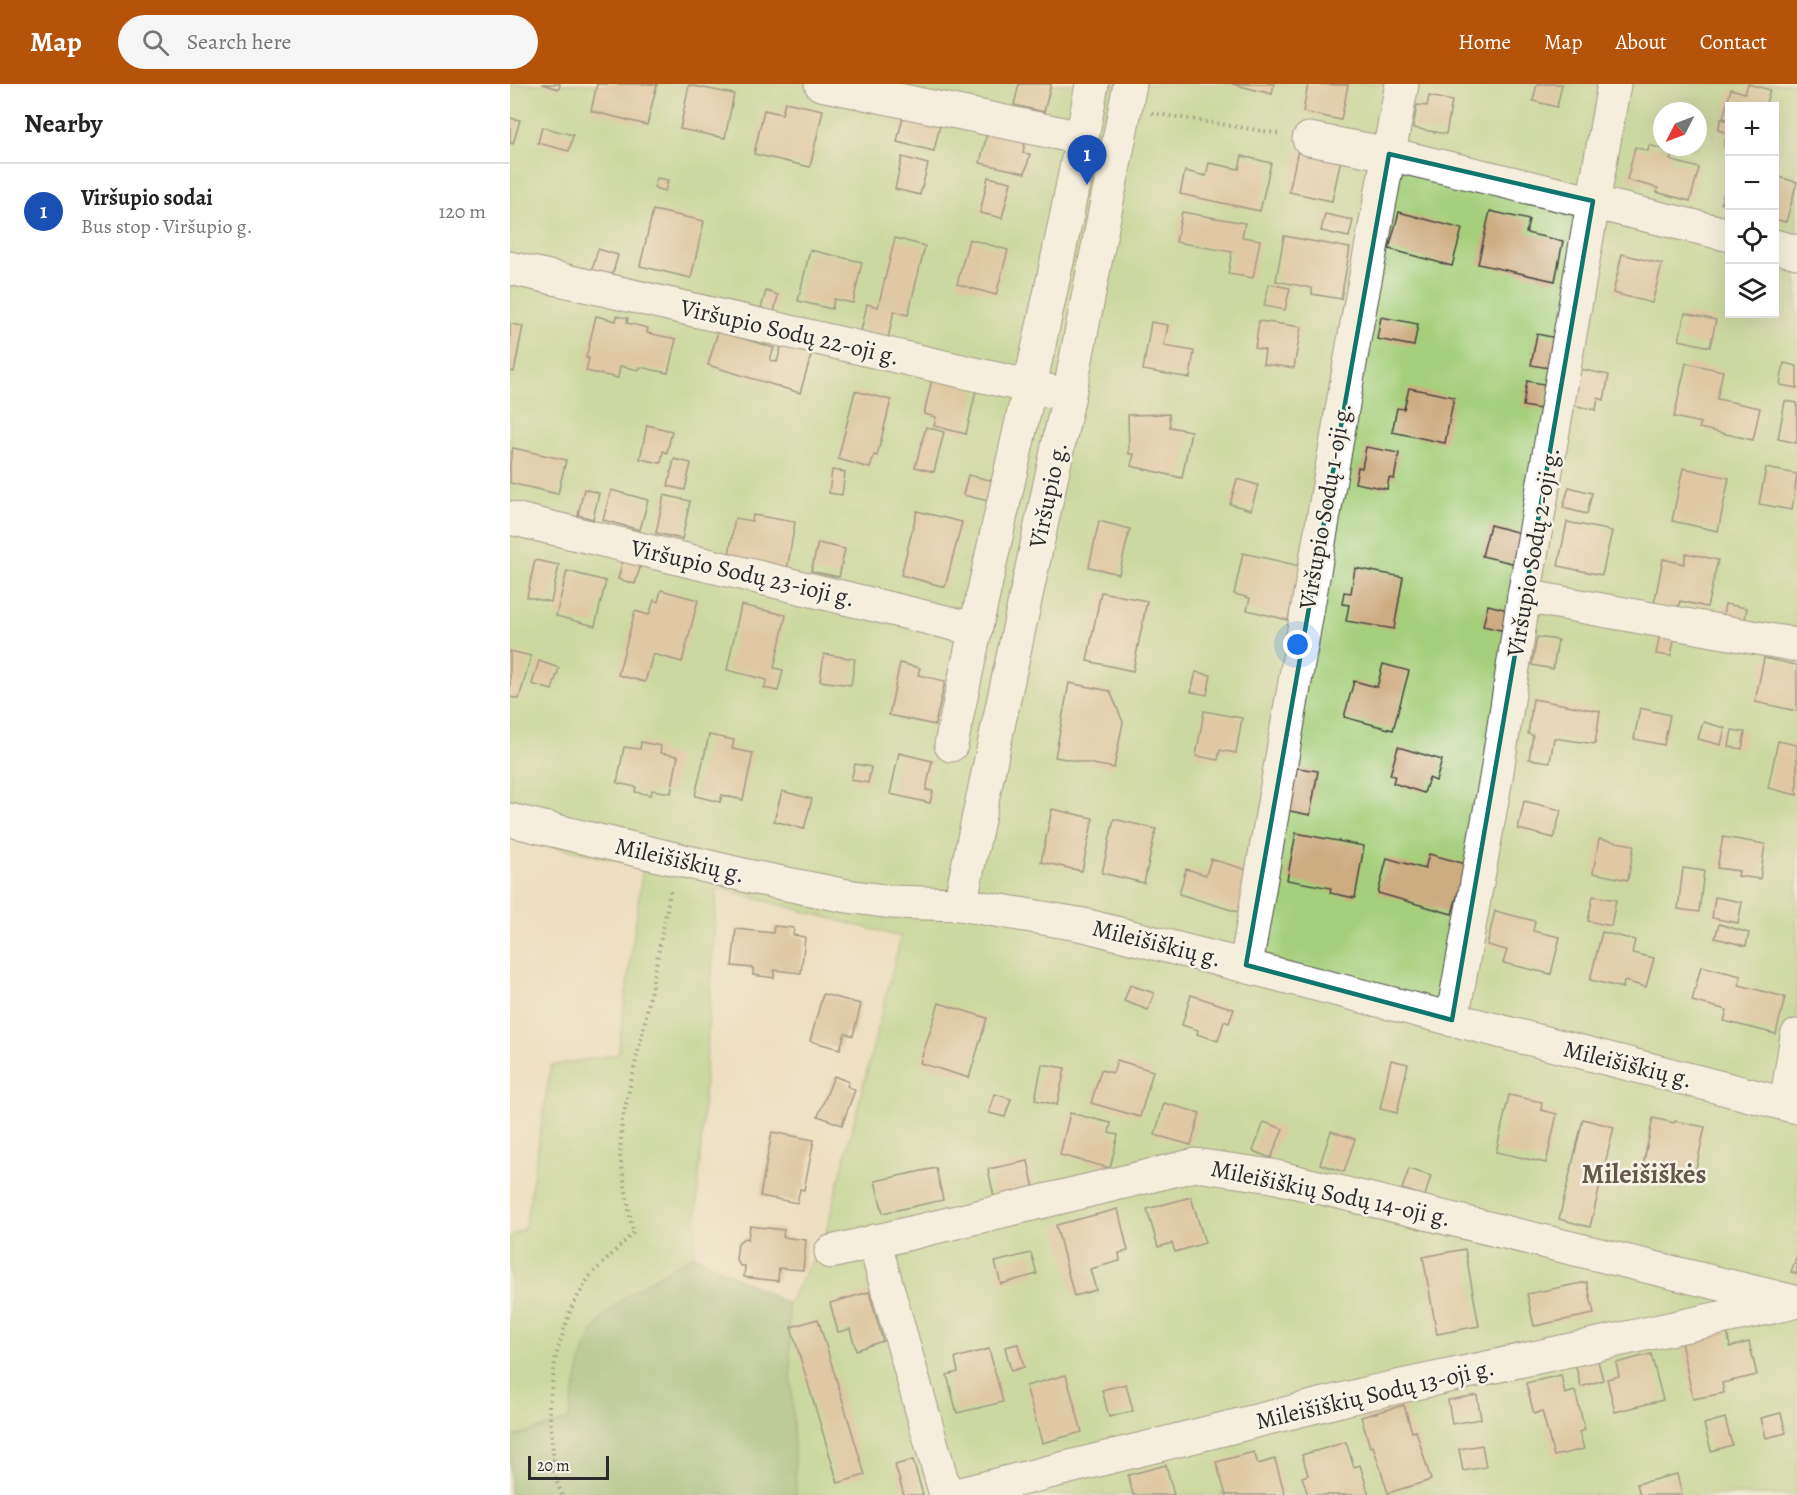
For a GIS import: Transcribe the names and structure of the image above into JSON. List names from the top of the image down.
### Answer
{
  "streets": {
    "street": [
      "Viršupio Sodų 22-oji g.",
      "Viršupio g.",
      "Viršupio Sodų 1-oji g.",
      "Viršupio Sodų 2-oji g.",
      "Viršupio Sodų 23-ioji g.",
      "Mileišiškių g.",
      "Mileišiškių Sodų 14-oji g.",
      "Mileišiškių Sodų 13-oji g."
    ]
  },
  "crossings": [
    ["Viršupio Sodų 22-oji g.", "Viršupio g."],
    ["Viršupio g.", "Mileišiškių g."],
    ["Viršupio Sodų 1-oji g.", "Mileišiškių g."],
    ["Viršupio Sodų 2-oji g.", "Mileišiškių g."],
    ["Mileišiškių Sodų 14-oji g.", "Mileišiškių Sodų 13-oji g."]
  ],
  "districts": ["Mileišiškės"],
  "scale_bar": "20 m",
  "north": "bottom left",
  "page": {
    "header": "Map",
    "search": "Search here",
    "nav": [
      "Home",
      "Map",
      "About",
      "Contact"
    ],
    "heading": "Nearby",
    "map_buttons": ["+", "−"],
    "pins": "1",
    "list": [
      {
        "mark": "1",
        "name": "Viršupio sodai",
        "note": "Bus stop · Viršupio g.",
        "value": "120 m"
      }
    ],
    "scale": "20 m"
  }
}
